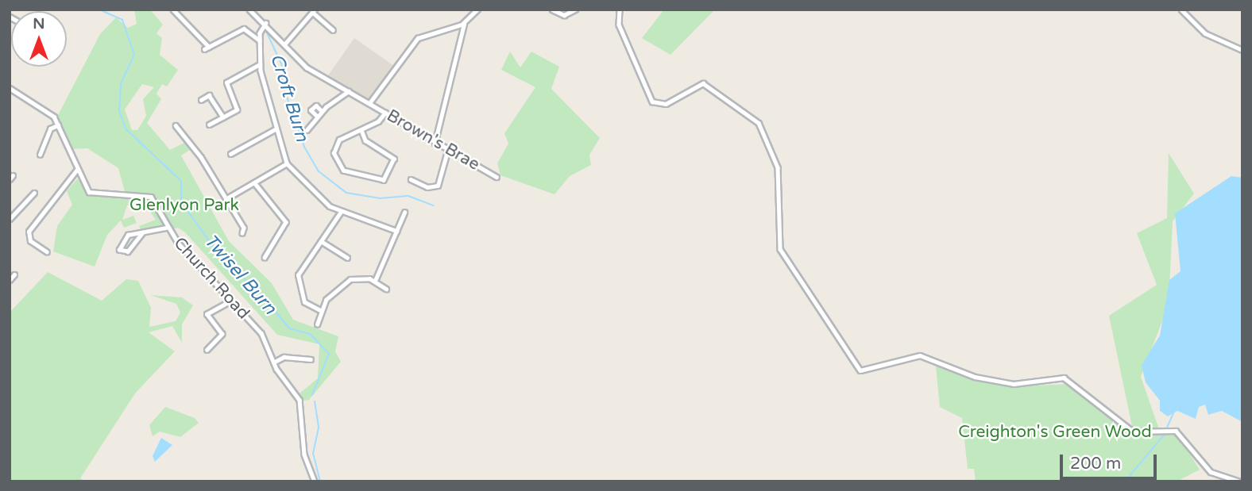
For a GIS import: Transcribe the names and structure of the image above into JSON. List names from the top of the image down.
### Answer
{
  "streets": {
    "street": ["Brown's Brae", "Church Road"]
  },
  "water": ["Croft Burn", "Twisel Burn"],
  "parks": ["Glenlyon Park", "Creighton's Green Wood"],
  "scale_bar": "200 m",
  "north": "top"
}
